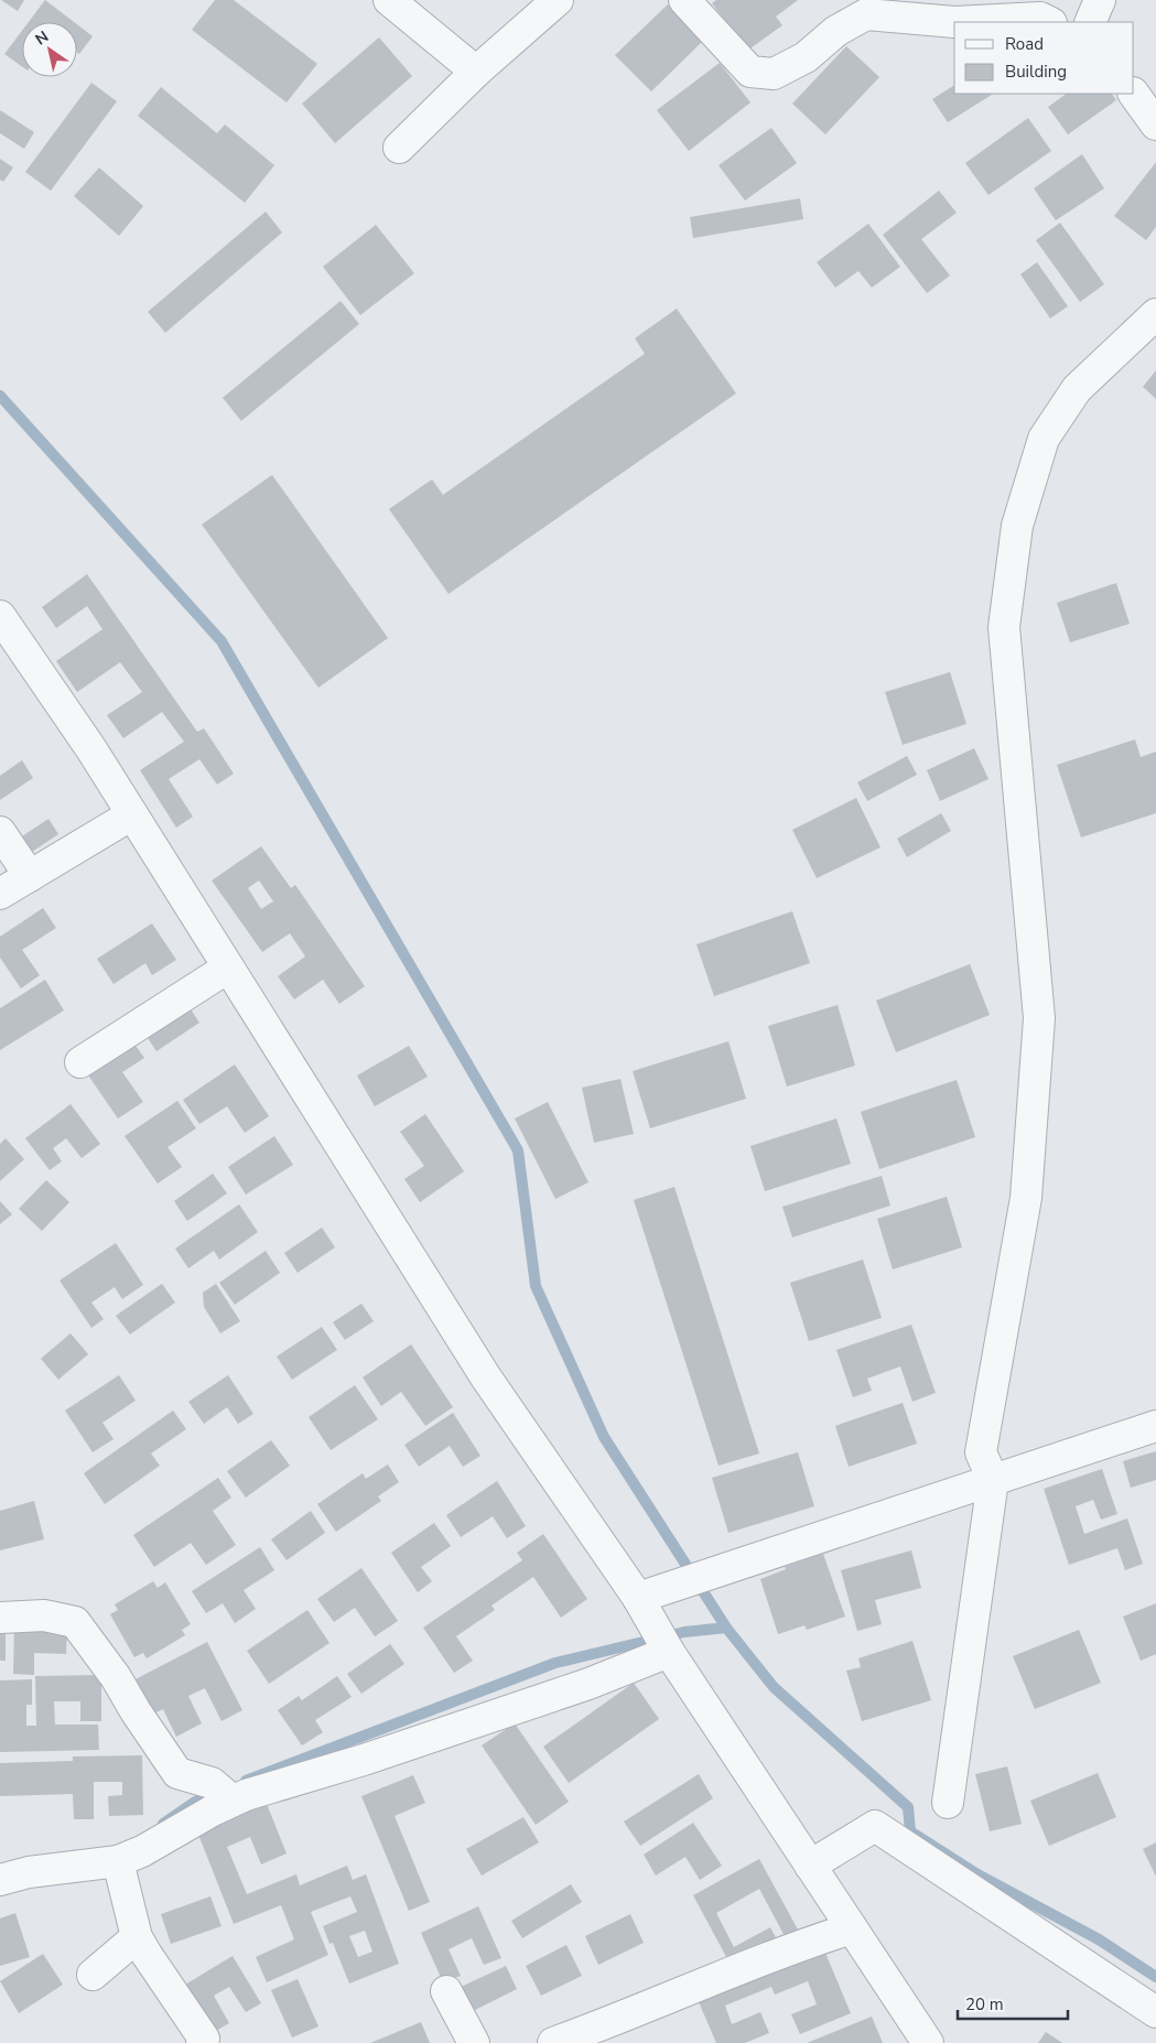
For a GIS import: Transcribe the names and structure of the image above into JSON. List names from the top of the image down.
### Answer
{
  "legend": ["Road", "Building"],
  "scale_bar": "20 m",
  "north": "top left"
}
